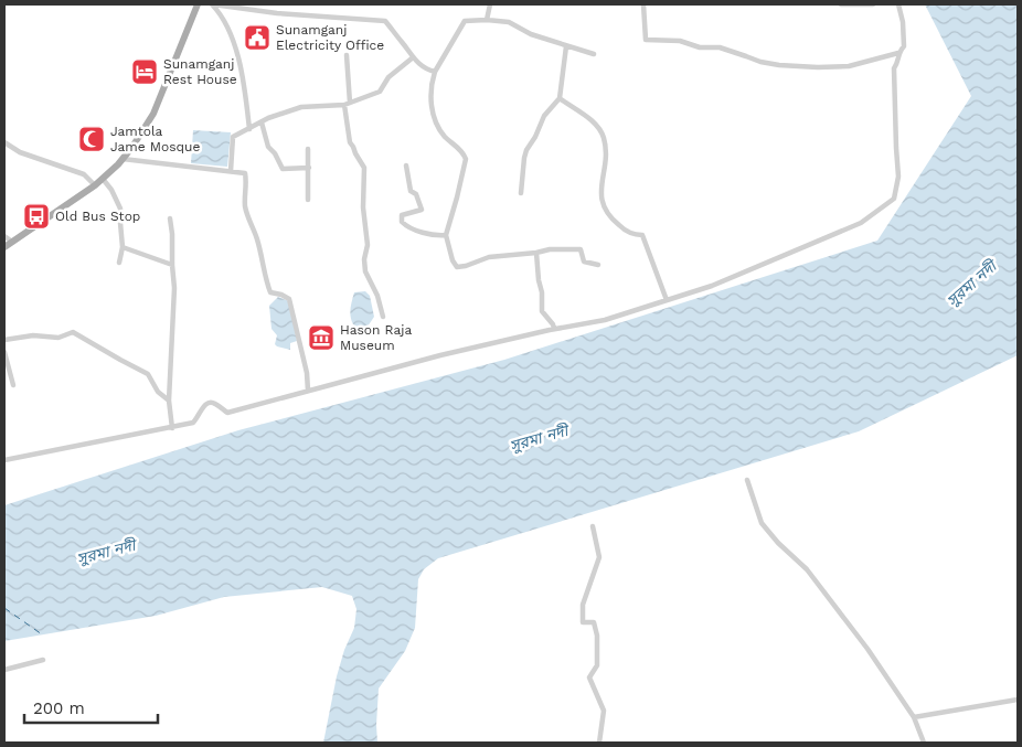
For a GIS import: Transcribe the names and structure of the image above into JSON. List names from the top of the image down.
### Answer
{
  "water": ["সুরমা নদী"],
  "places": {
    "public building": ["Sunamganj Electricity Office"],
    "hotel": ["Sunamganj Rest House"],
    "mosque": ["Jamtola Jame Mosque"],
    "bus stop": ["Old Bus Stop"],
    "museum": ["Hason Raja Museum"]
  },
  "scale_bar": "200 m"
}
